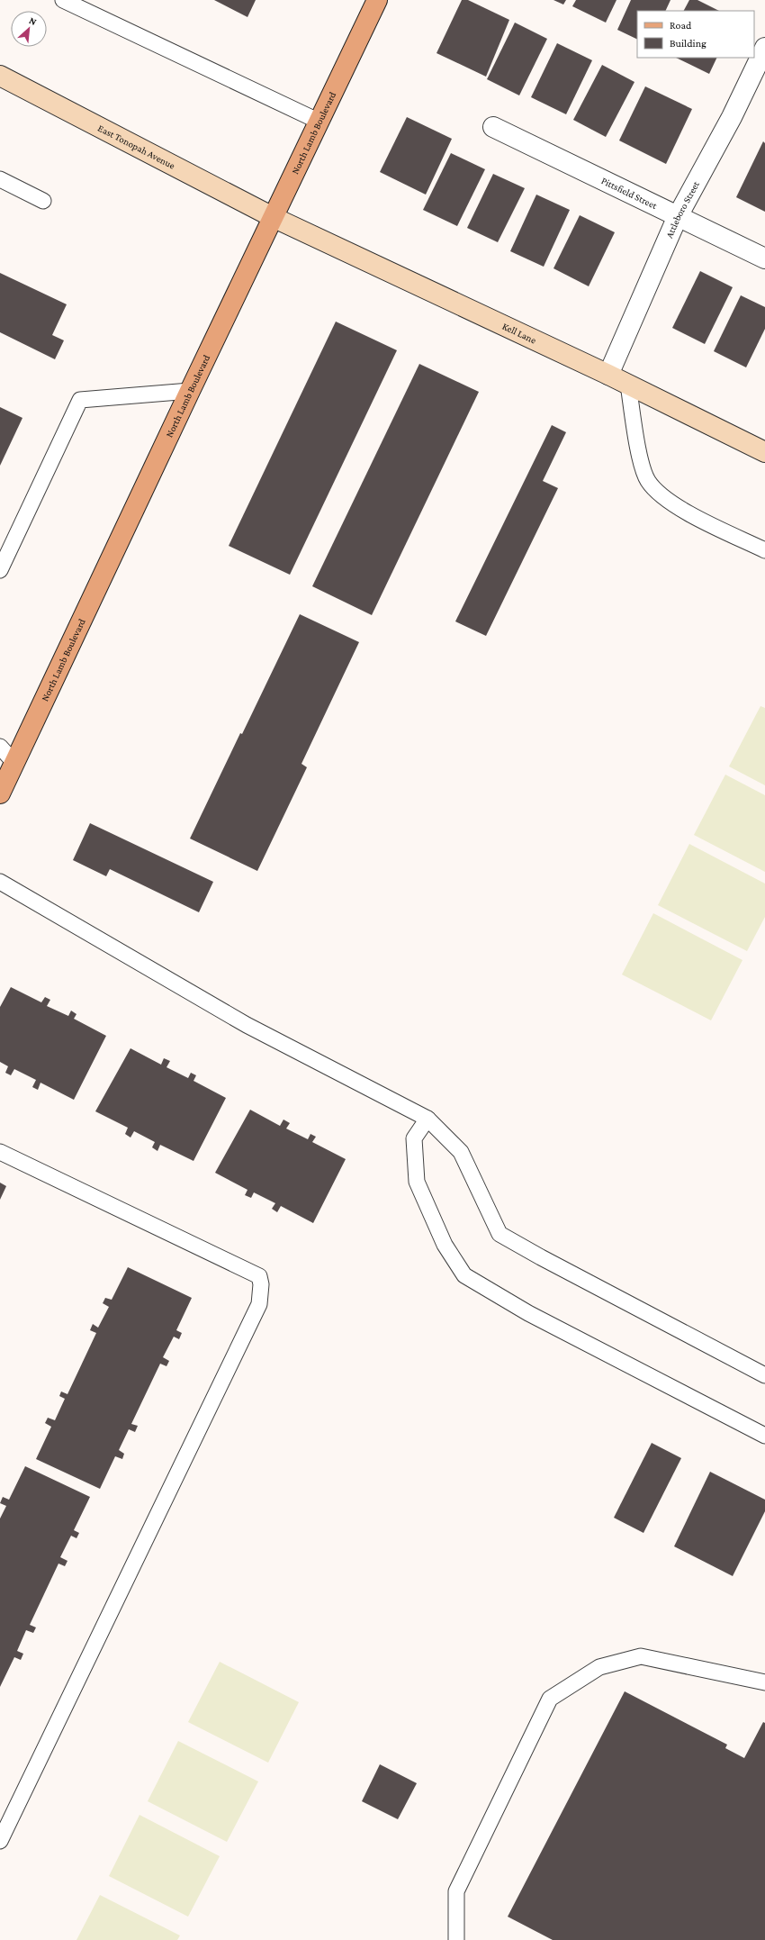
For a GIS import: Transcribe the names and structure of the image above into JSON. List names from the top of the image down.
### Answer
{
  "streets": {
    "main road": ["North Lamb Boulevard"],
    "street": [
      "East Tonopah Avenue",
      "Pittsfield Street",
      "Attleboro Street",
      "Kell Lane"
    ]
  },
  "crossings": [
    ["North Lamb Boulevard", "East Tonopah Avenue"],
    ["North Lamb Boulevard", "Kell Lane"],
    ["East Tonopah Avenue", "Kell Lane"],
    ["Pittsfield Street", "Attleboro Street"],
    ["Attleboro Street", "Kell Lane"]
  ],
  "legend": ["Road", "Building"],
  "north": "top right"
}
